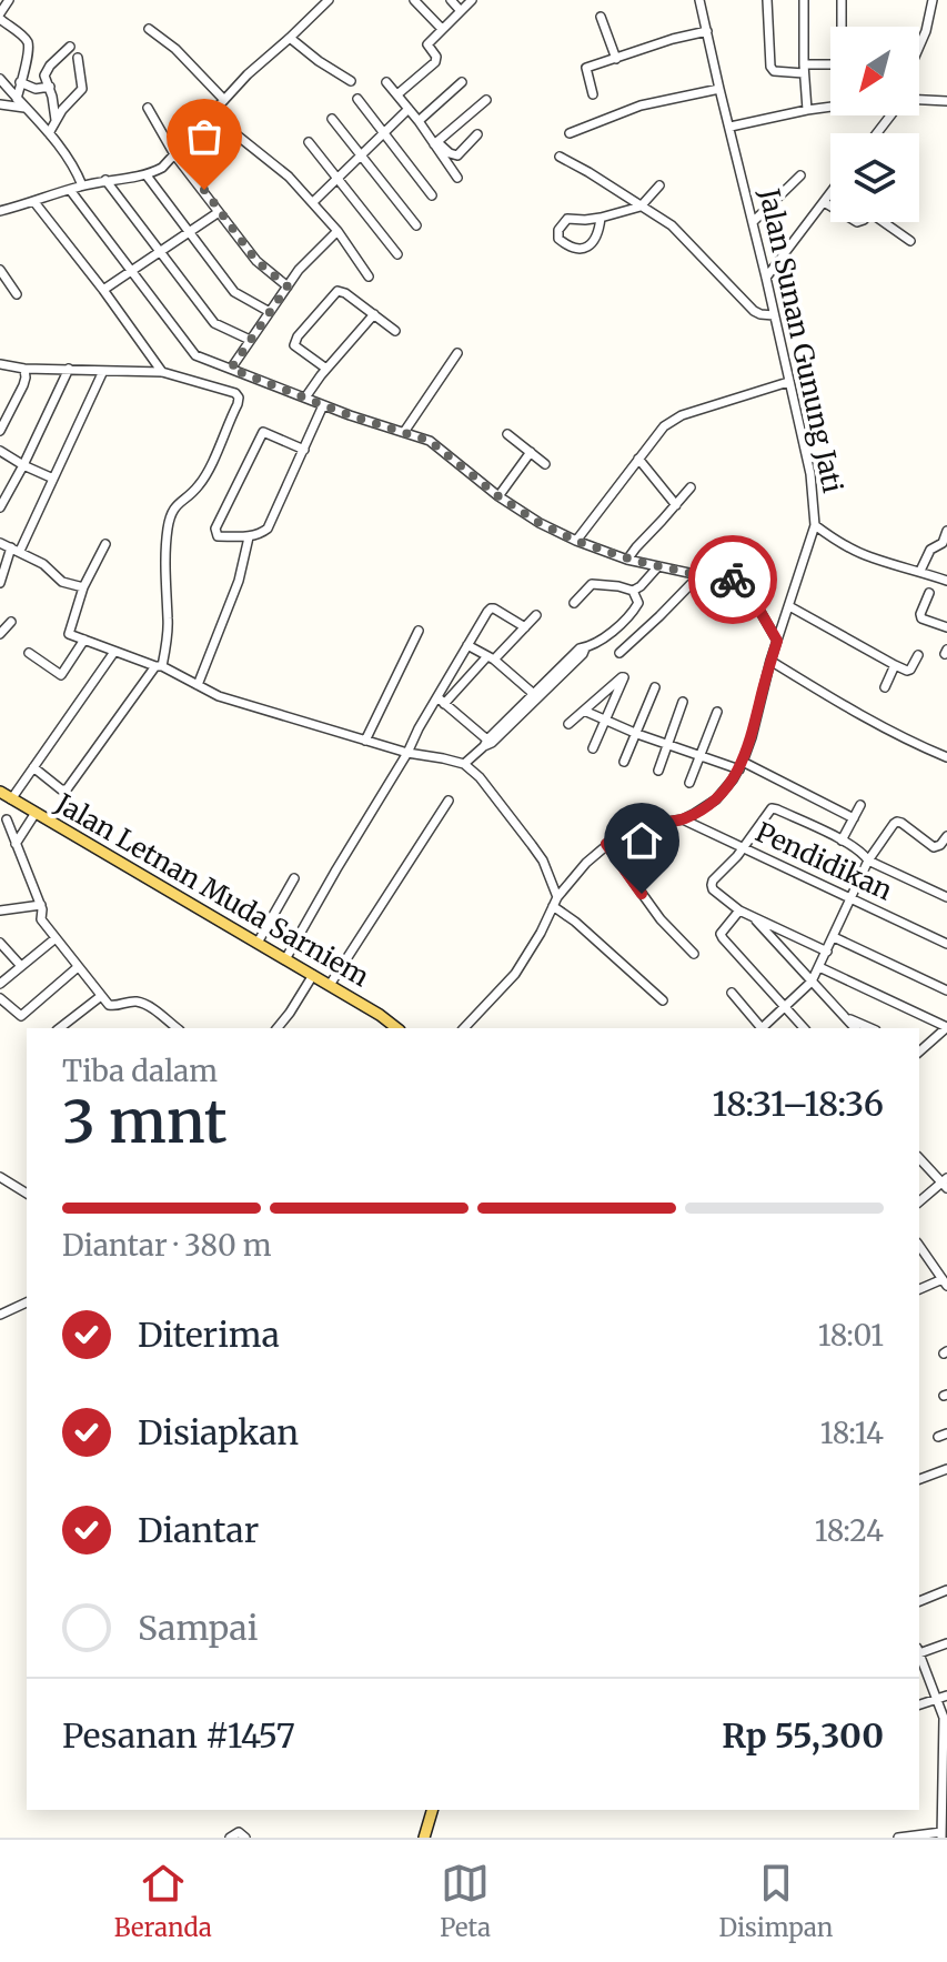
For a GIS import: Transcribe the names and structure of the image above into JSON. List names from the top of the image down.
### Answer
{
  "streets": {
    "main road": ["Jalan Letnan Muda Sarniem"],
    "street": ["Jalan Sunan Gunung Jati", "Pendidikan"]
  },
  "crossings": [
    ["Jalan Sunan Gunung Jati", "Pendidikan"]
  ],
  "north": "bottom left",
  "page": {
    "heading": ["3 mnt", "Tiba dalam", "18:31–18:36"],
    "panel": ["Pesanan #1457", "Rp 55,300"],
    "bar": "Diantar · 380 m",
    "list": [
      ["Diterima", "18:01"],
      ["Disiapkan", "18:14"],
      ["Diantar", "18:24"],
      "Sampai"
    ],
    "tabs": ["Beranda", "Peta", "Disimpan"]
  }
}
